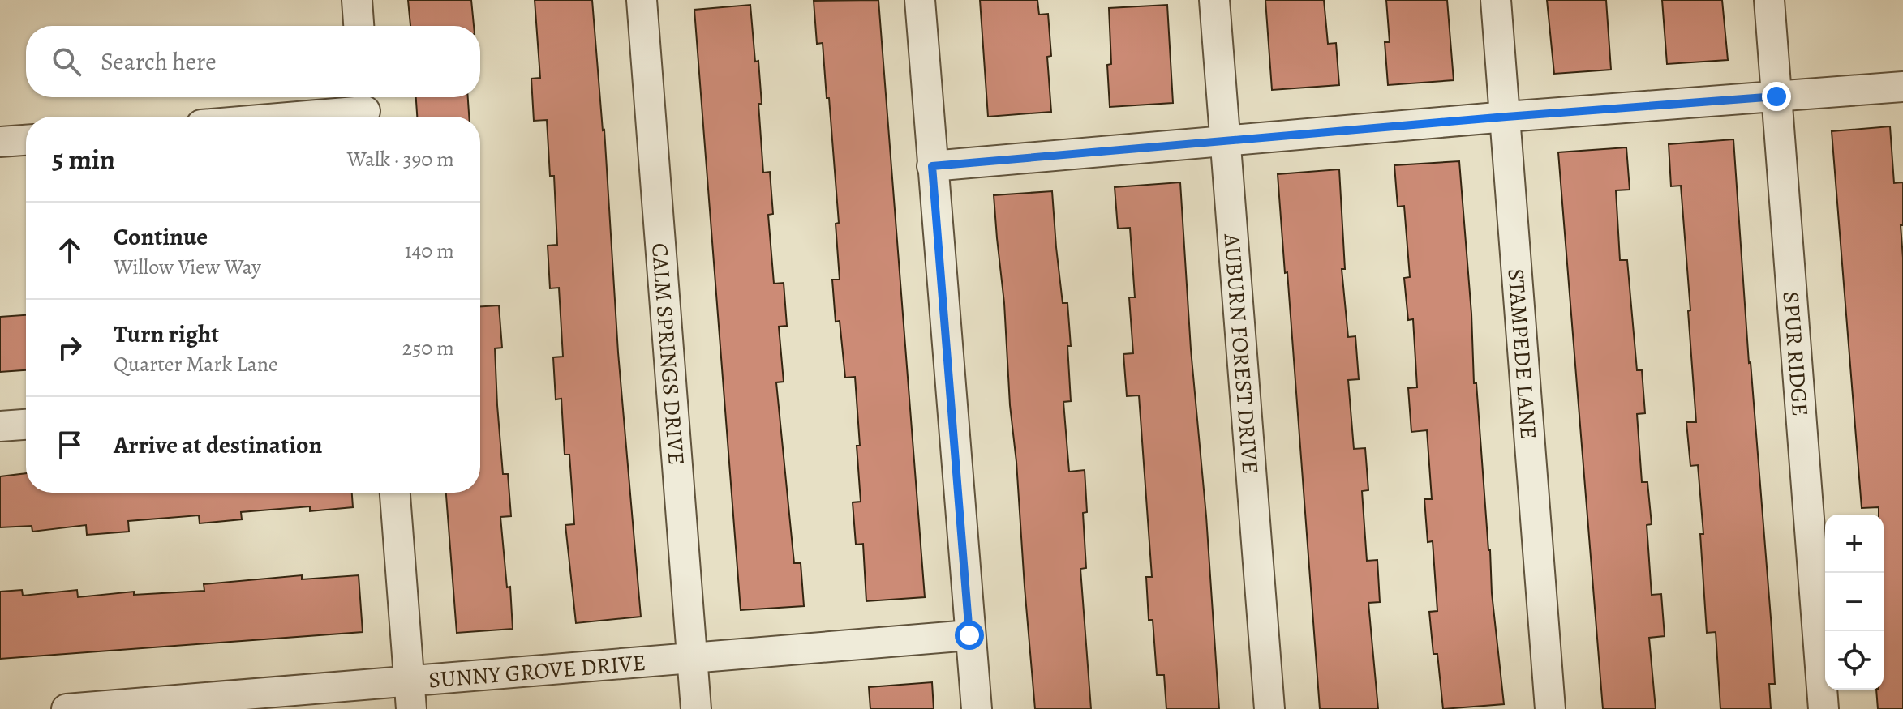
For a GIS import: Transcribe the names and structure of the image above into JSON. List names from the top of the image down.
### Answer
{
  "streets": {
    "street": [
      "CALM SPRINGS DRIVE",
      "AUBURN FOREST DRIVE",
      "STAMPEDE LANE",
      "SPUR RIDGE",
      "SUNNY GROVE DRIVE"
    ]
  },
  "crossings": [
    ["CALM SPRINGS DRIVE", "SUNNY GROVE DRIVE"]
  ],
  "page": {
    "search": "Search here",
    "heading": ["5 min", "Walk · 390 m"],
    "list": [
      ["Continue", "Willow View Way", "140 m"],
      ["Turn right", "Quarter Mark Lane", "250 m"],
      "Arrive at destination"
    ],
    "map_buttons": ["+", "−"]
  }
}
